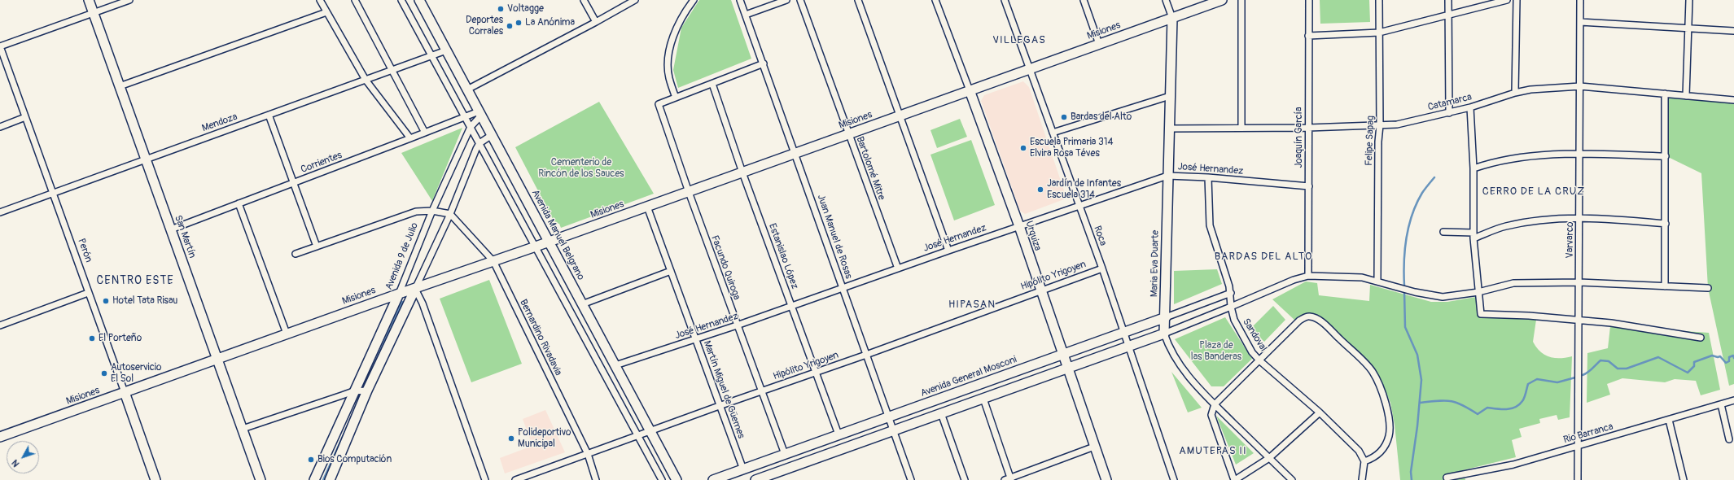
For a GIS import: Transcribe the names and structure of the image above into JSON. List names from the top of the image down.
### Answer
{
  "streets": {
    "street": [
      "Misiones",
      "Catamarca",
      "Mendoza",
      "Joaquín García",
      "Felipe Sapag",
      "Corrientes",
      "Bartolomé Mitre",
      "José Hernandez",
      "Avenida Manuel Belgrano",
      "Urquiza",
      "Roca",
      "San Martín",
      "Juan Manuel de Rosas",
      "Varvarco",
      "Perón",
      "Avenida 9 de Julio",
      "Estanislao López",
      "Maria Eva Duarte",
      "Facundo Quiroga",
      "Hipólito Yrigoyen",
      "Sandoval",
      "Bernardino Rivadavia",
      "Avenida General Mosconi",
      "Martín Miguel de Güemes",
      "Rio Barranca"
    ]
  },
  "crossings": [
    ["Misiones", "Bartolomé Mitre"],
    ["Misiones", "Avenida Manuel Belgrano"],
    ["Misiones", "Urquiza"],
    ["Misiones", "Roca"],
    ["Misiones", "San Martín"],
    ["Misiones", "Juan Manuel de Rosas"],
    ["Misiones", "Perón"],
    ["Misiones", "Avenida 9 de Julio"],
    ["Misiones", "Estanislao López"],
    ["Misiones", "Maria Eva Duarte"],
    ["Misiones", "Facundo Quiroga"],
    ["Misiones", "Bernardino Rivadavia"],
    ["Misiones", "Martín Miguel de Güemes"],
    ["Catamarca", "Joaquín García"],
    ["Catamarca", "Felipe Sapag"],
    ["Catamarca", "Varvarco"],
    ["Catamarca", "Maria Eva Duarte"],
    ["Mendoza", "Avenida Manuel Belgrano"],
    ["Mendoza", "San Martín"],
    ["Mendoza", "Perón"],
    ["Joaquín García", "José Hernandez"],
    ["Corrientes", "Avenida Manuel Belgrano"],
    ["Corrientes", "San Martín"],
    ["Corrientes", "Avenida 9 de Julio"],
    ["Bartolomé Mitre", "José Hernandez"],
    ["José Hernandez", "Avenida Manuel Belgrano"],
    ["José Hernandez", "Urquiza"],
    ["José Hernandez", "Roca"],
    ["José Hernandez", "Juan Manuel de Rosas"],
    ["José Hernandez", "Estanislao López"],
    ["José Hernandez", "Maria Eva Duarte"],
    ["José Hernandez", "Facundo Quiroga"],
    ["José Hernandez", "Sandoval"],
    ["José Hernandez", "Martín Miguel de Güemes"],
    ["Avenida Manuel Belgrano", "Avenida 9 de Julio"],
    ["Avenida Manuel Belgrano", "Hipólito Yrigoyen"],
    ["Urquiza", "Hipólito Yrigoyen"],
    ["Urquiza", "Avenida General Mosconi"],
    ["Roca", "Hipólito Yrigoyen"],
    ["Roca", "Avenida General Mosconi"],
    ["Juan Manuel de Rosas", "Hipólito Yrigoyen"],
    ["Juan Manuel de Rosas", "Avenida General Mosconi"],
    ["Varvarco", "Rio Barranca"],
    ["Estanislao López", "Hipólito Yrigoyen"],
    ["Estanislao López", "Avenida General Mosconi"],
    ["Maria Eva Duarte", "Avenida General Mosconi"],
    ["Facundo Quiroga", "Hipólito Yrigoyen"],
    ["Facundo Quiroga", "Avenida General Mosconi"],
    ["Hipólito Yrigoyen", "Bernardino Rivadavia"],
    ["Hipólito Yrigoyen", "Martín Miguel de Güemes"],
    ["Sandoval", "Avenida General Mosconi"],
    ["Avenida General Mosconi", "Martín Miguel de Güemes"]
  ],
  "districts": [
    "VILLEGAS",
    "CERRO DE LA CRUZ",
    "BARDAS DEL ALTO",
    "CENTRO ESTE",
    "HIPASAN",
    "AMUTEPAS II"
  ],
  "parks": ["Cementerio de Rincón de los Sauces", "Plaza de las Banderas"],
  "places": [
    "Voltagge",
    "La Anónima",
    "Deportes Corrales",
    "Bardas del Alto",
    "Escuela Primaria 314 Elvira Rosa Téves",
    "Jardín de Infantes Escuela 314",
    "Hotel Tata Risau",
    "El Porteño",
    "Autoservicio El Sol",
    "Polideportivo Municipal",
    "Bios Computación"
  ],
  "north": "bottom left"
}
